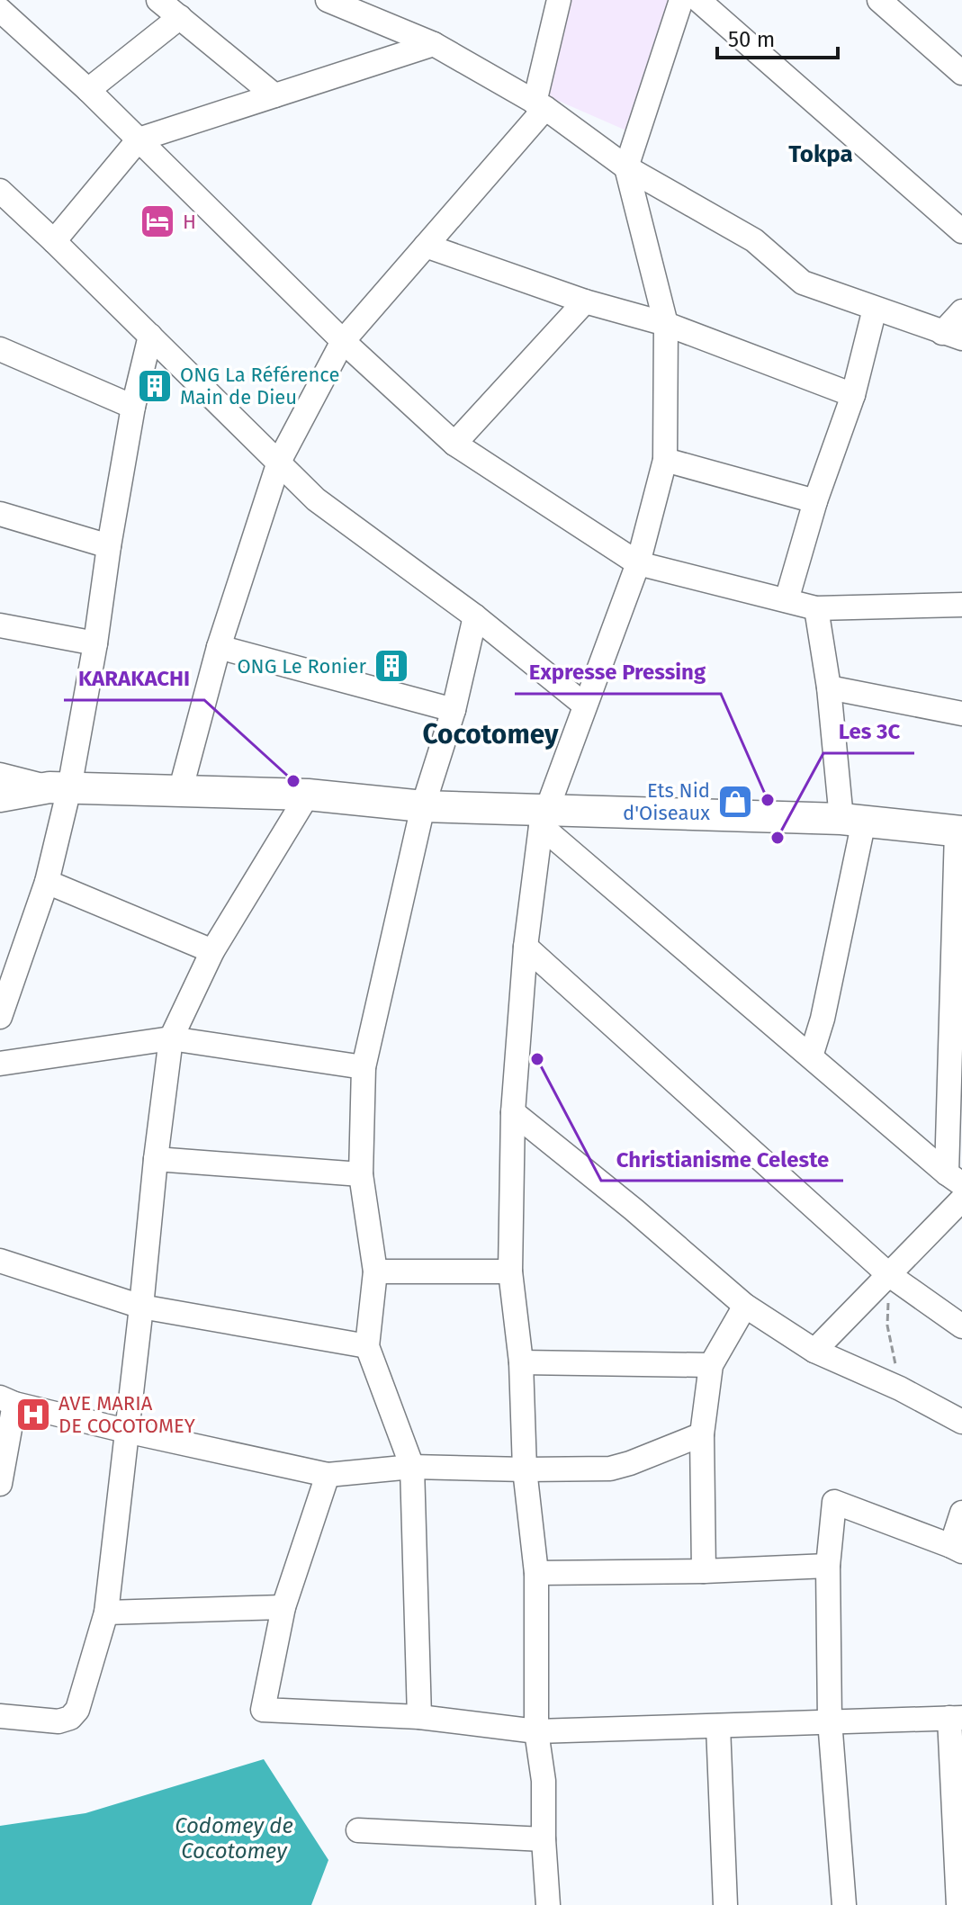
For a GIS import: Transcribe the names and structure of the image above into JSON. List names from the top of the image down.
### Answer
{
  "districts": ["Tokpa", "Cocotomey"],
  "water": ["Codomey de Cocotomey"],
  "places": {
    "hotel": ["H"],
    "building": ["ONG La Référence Main de Dieu", "ONG Le Ronier"],
    "other": [
      "KARAKACHI",
      "Expresse Pressing",
      "Les 3C",
      "Christianisme Celeste"
    ],
    "shop": ["Ets Nid d'Oiseaux"],
    "hospital": ["AVE MARIA DE COCOTOMEY"]
  },
  "scale_bar": "50 m"
}
